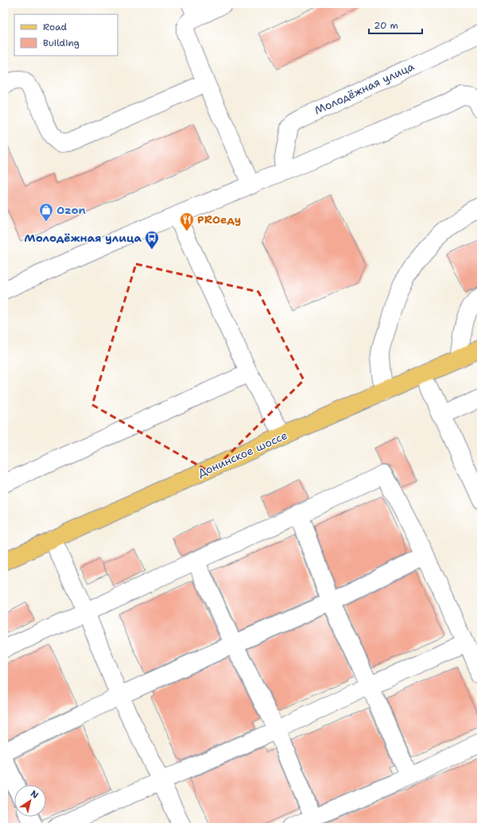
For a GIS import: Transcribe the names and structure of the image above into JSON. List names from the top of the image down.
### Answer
{
  "streets": {
    "main road": ["Донинское шоссе"],
    "street": ["Молодёжная улица"]
  },
  "places": {
    "shop": ["Ozon"],
    "restaurant": ["PROеду"],
    "bus stop": ["Молодёжная улица"]
  },
  "legend": ["Road", "Building"],
  "scale_bar": "20 m",
  "north": "top right"
}
